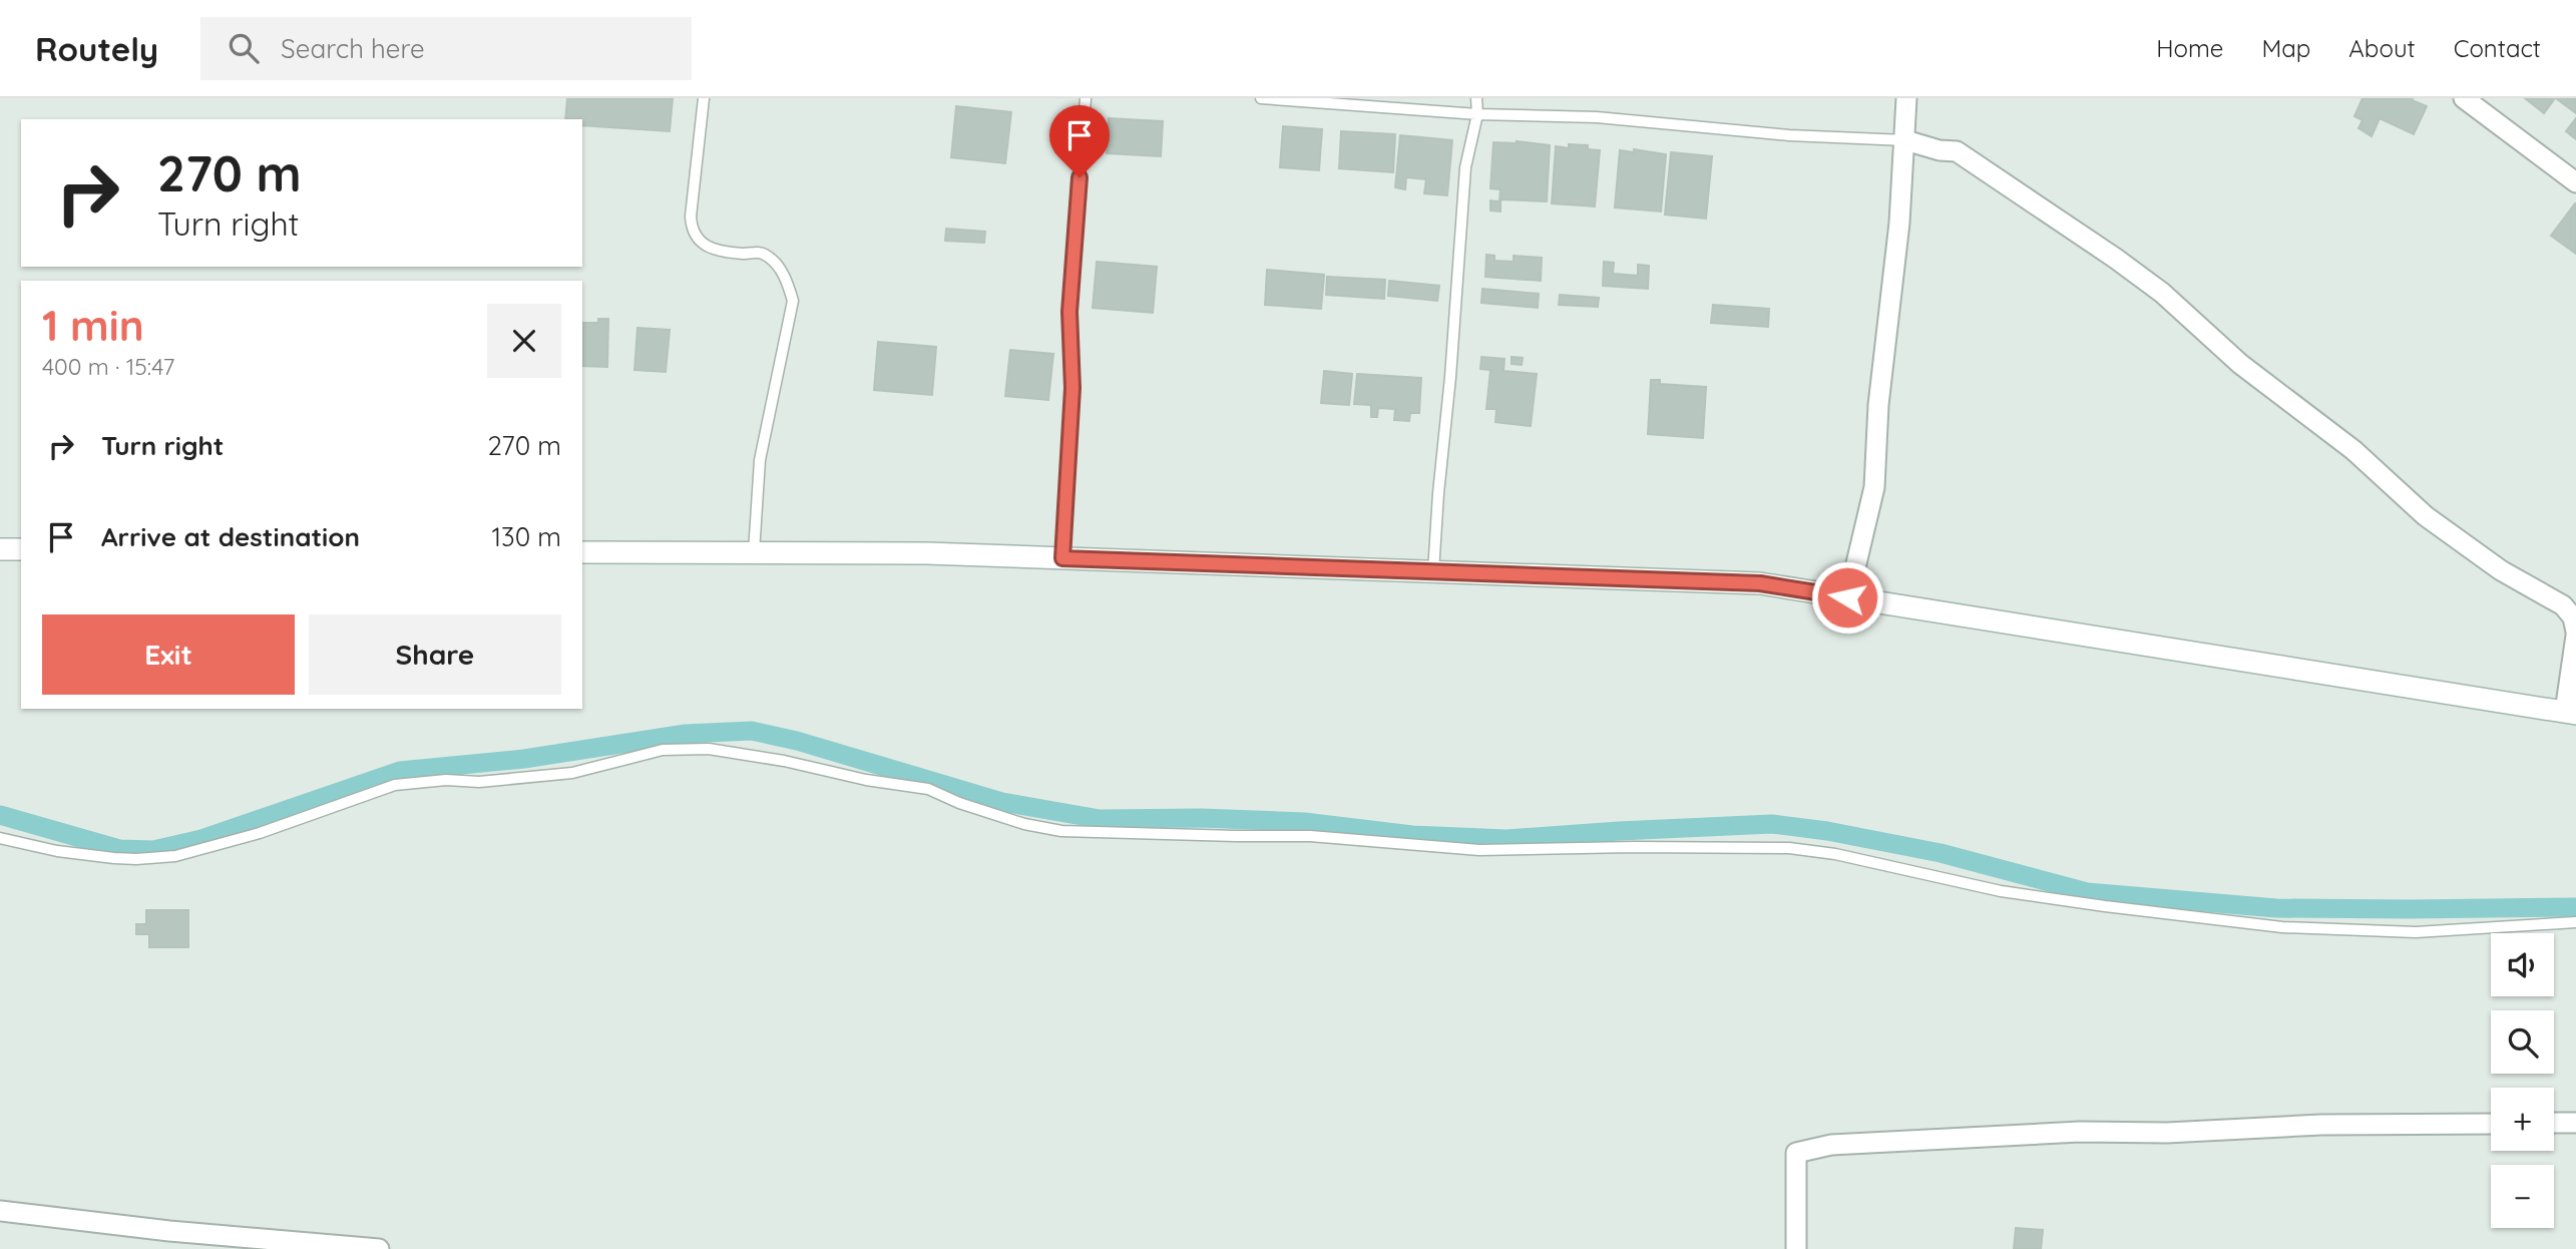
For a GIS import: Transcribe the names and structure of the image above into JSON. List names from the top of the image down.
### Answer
{
  "page": {
    "header": "Routely",
    "search": "Search here",
    "nav": [
      "Home",
      "Map",
      "About",
      "Contact"
    ],
    "turn": ["270 m", "Turn right"],
    "heading": ["1 min", "400 m · 15:47"],
    "list": [
      {
        "name": "Turn right",
        "value": "270 m"
      },
      {
        "name": "Arrive at destination",
        "value": "130 m"
      }
    ],
    "buttons": ["Exit", "Share"],
    "map_buttons": ["+", "−"]
  }
}
